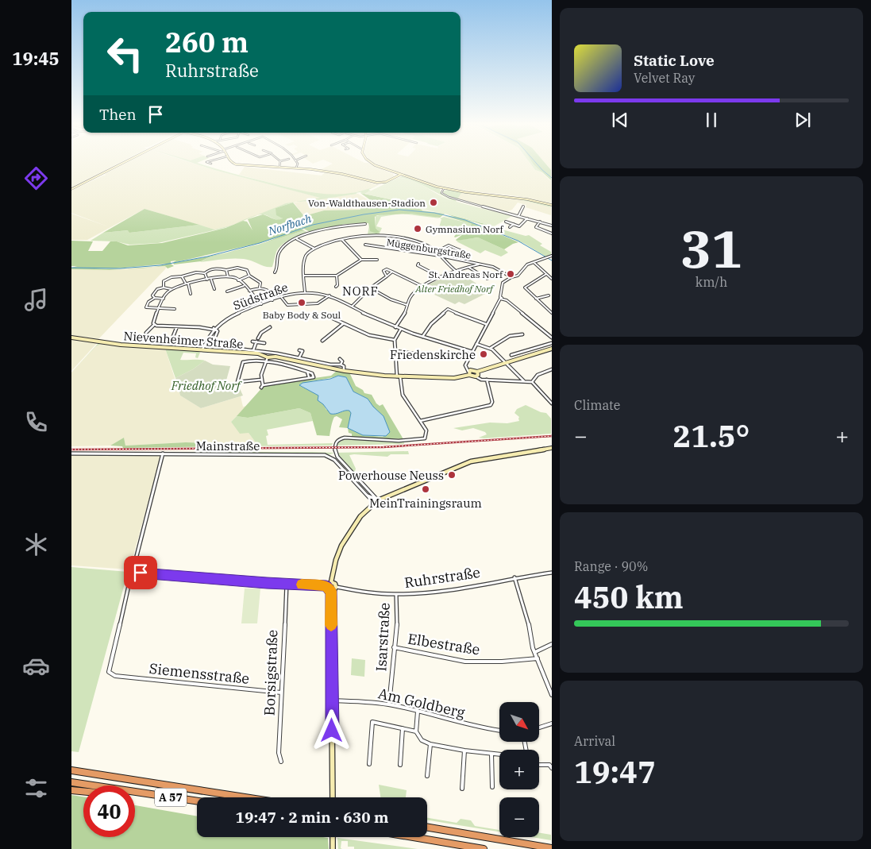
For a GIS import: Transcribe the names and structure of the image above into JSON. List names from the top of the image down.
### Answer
{
  "streets": {
    "highway": ["A 57"],
    "main road": ["Nievenheimer Straße"],
    "street": [
      "Müggenburgstraße",
      "Südstraße",
      "Mainstraße",
      "Ruhrstraße",
      "Isarstraße",
      "Elbestraße",
      "Borsigstraße",
      "Siemensstraße",
      "Am Goldberg"
    ]
  },
  "crossings": [
    ["Südstraße", "Nievenheimer Straße"],
    ["Ruhrstraße", "Isarstraße"],
    ["Isarstraße", "Elbestraße"],
    ["Isarstraße", "Am Goldberg"],
    ["Borsigstraße", "Siemensstraße"]
  ],
  "districts": ["NORF"],
  "water": ["Norfbach"],
  "parks": ["Alter Friedhof Norf", "Friedhof Norf"],
  "places": [
    "Von-Waldthausen-Stadion",
    "Gymnasium Norf",
    "St. Andreas Norf",
    "Baby Body & Soul",
    "Friedenskirche",
    "Powerhouse Neuss",
    "MeinTrainingsraum"
  ],
  "north": "bottom right",
  "page": {
    "tabs": "19:45",
    "turn": ["260 m", "Ruhrstraße"],
    "song": ["Static Love", "Velvet Ray"],
    "then": "Then",
    "tile": [
      ["31", "km/h"],
      "Climate",
      ["Range · 90%", "450 km"],
      ["Arrival", "19:47"]
    ],
    "heat": ["−", "21.5°", "+"],
    "map_buttons": ["+", "−"],
    "limit": "40",
    "trip": "19:47 · 2 min · 630 m"
  }
}
